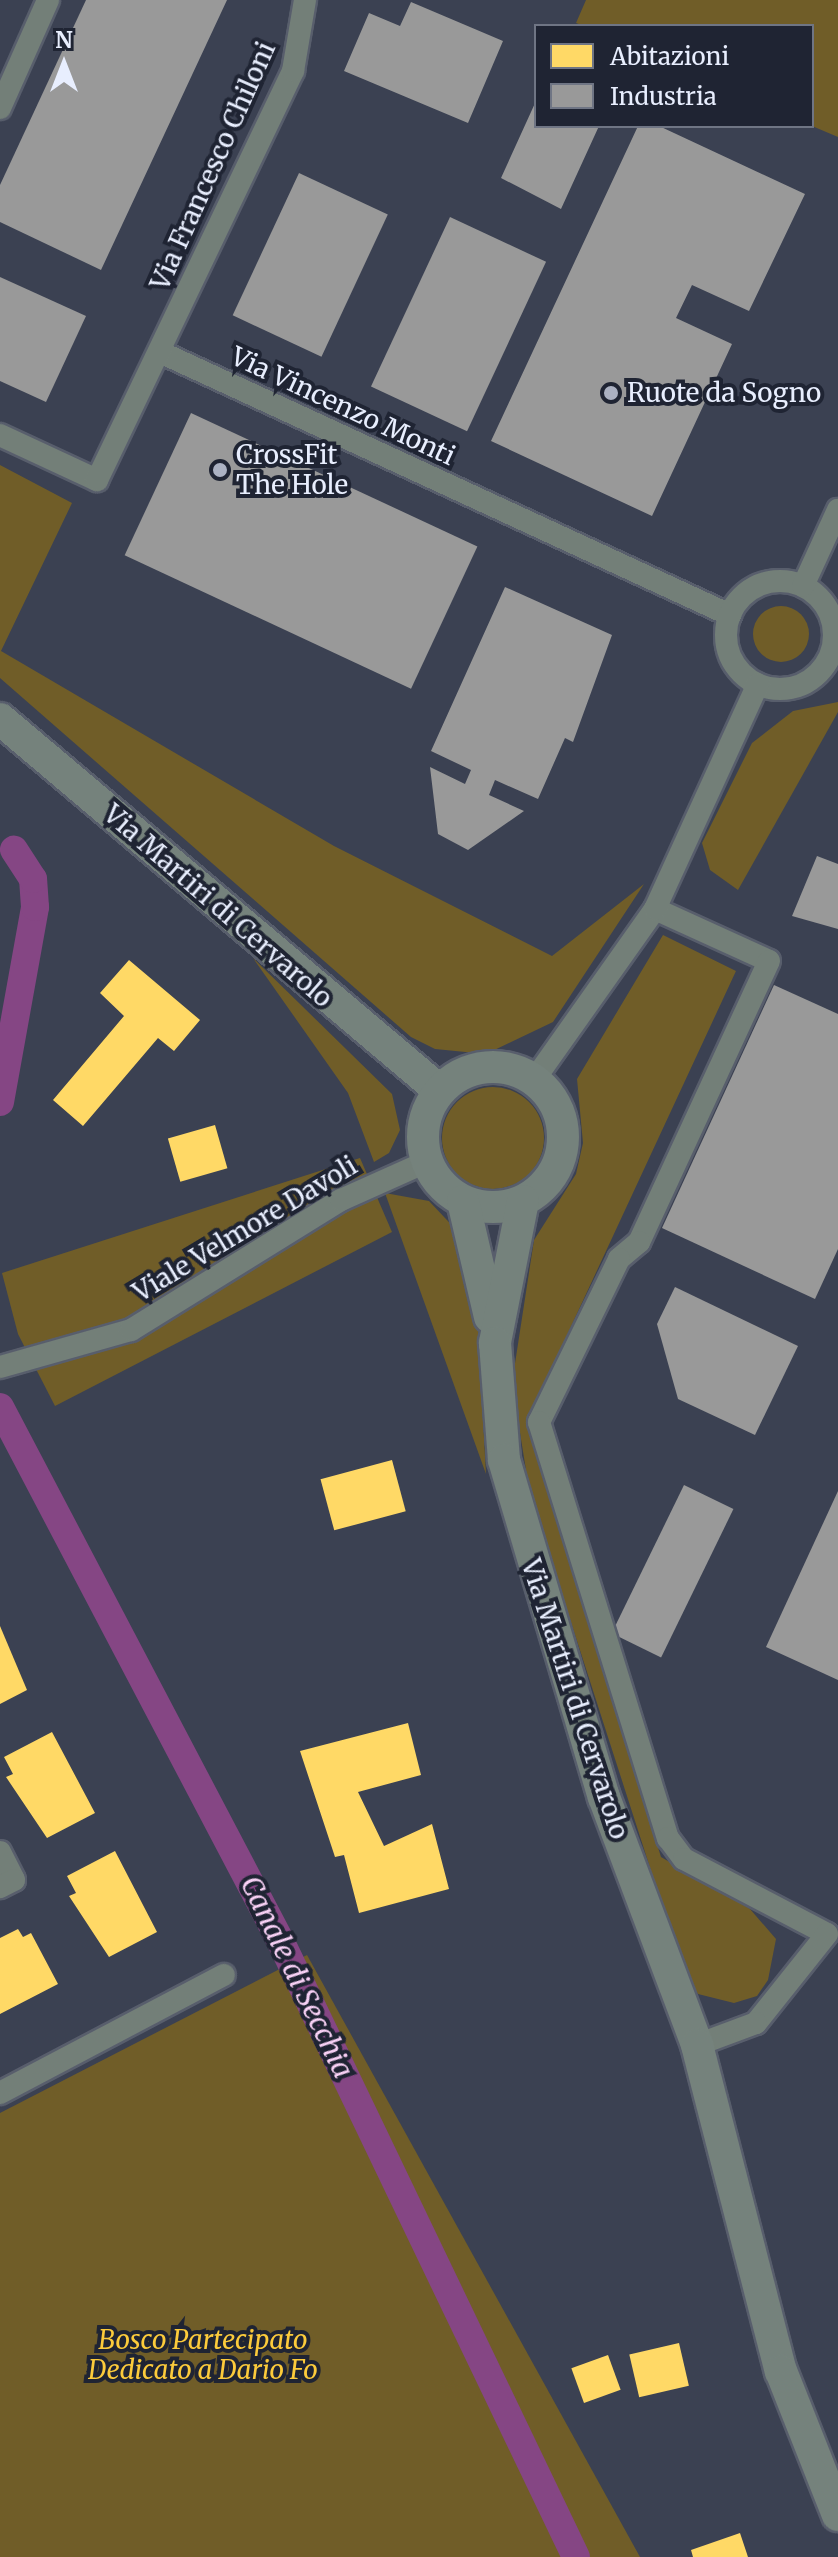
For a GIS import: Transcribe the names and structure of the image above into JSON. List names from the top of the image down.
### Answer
{
  "streets": {
    "main road": ["Via Martiri di Cervarolo"],
    "street": ["Via Francesco Chiloni", "Via Vincenzo Monti", "Viale Velmore Davoli"]
  },
  "crossings": [
    ["Via Francesco Chiloni", "Via Vincenzo Monti"],
    ["Via Martiri di Cervarolo", "Viale Velmore Davoli"]
  ],
  "water": ["Canale di Secchia"],
  "parks": ["Bosco Partecipato Dedicato a Dario Fo"],
  "places": ["Ruote da Sogno", "CrossFit The Hole"],
  "legend": ["Abitazioni", "Industria"],
  "north": "top"
}
